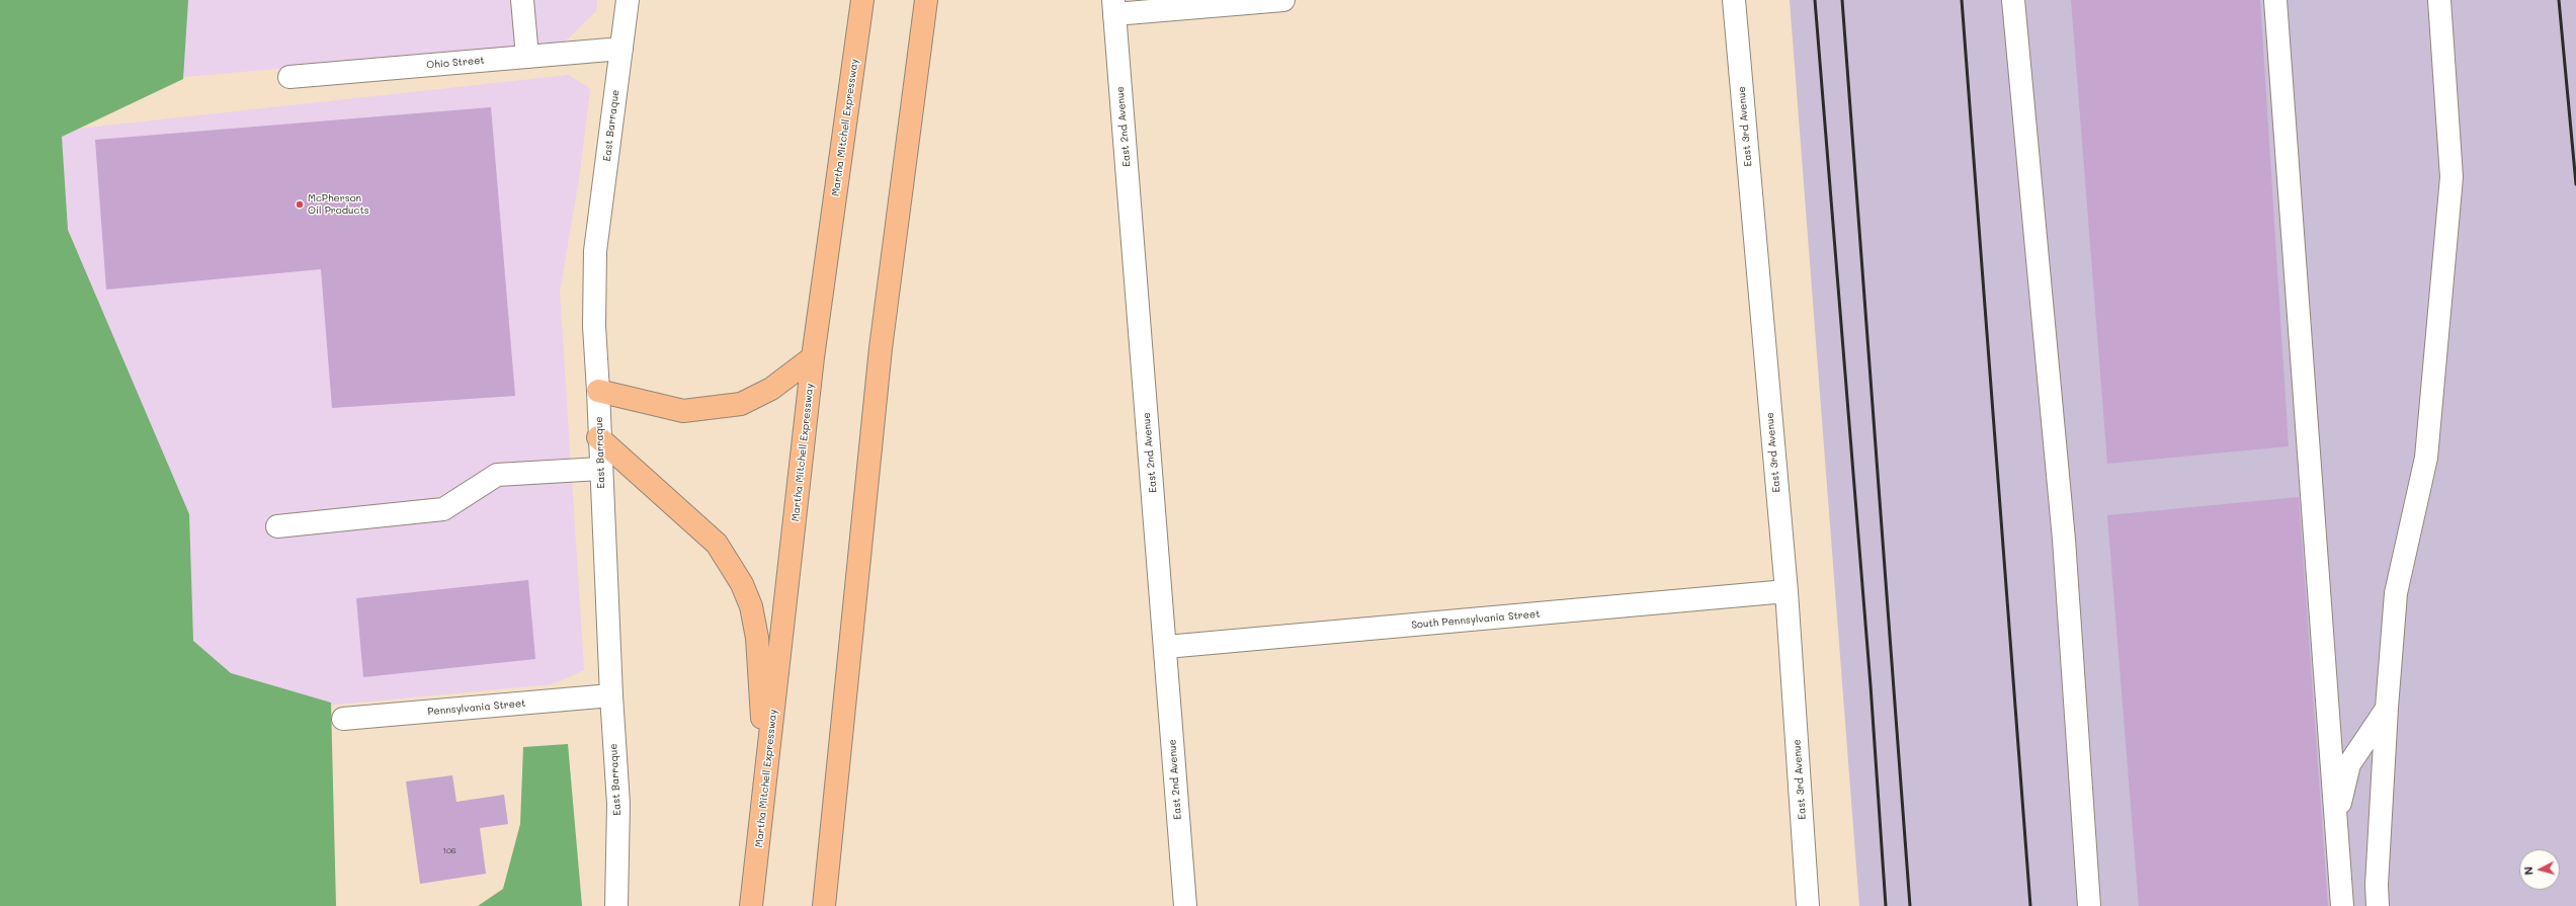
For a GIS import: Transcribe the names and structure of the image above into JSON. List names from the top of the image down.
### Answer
{
  "streets": {
    "highway": ["Martha Mitchell Expressway"],
    "street": [
      "Ohio Street",
      "East Barraque",
      "East 2nd Avenue",
      "East 3rd Avenue",
      "South Pennsylvania Street",
      "Pennsylvania Street"
    ]
  },
  "crossings": [
    ["Ohio Street", "East Barraque"],
    ["East Barraque", "Pennsylvania Street"],
    ["East 2nd Avenue", "South Pennsylvania Street"],
    ["East 3rd Avenue", "South Pennsylvania Street"]
  ],
  "places": ["McPherson Oil Products"],
  "house_numbers": ["106"],
  "north": "left"
}
